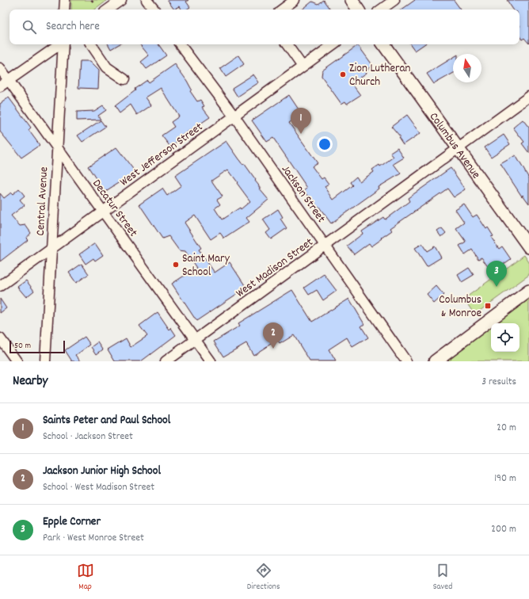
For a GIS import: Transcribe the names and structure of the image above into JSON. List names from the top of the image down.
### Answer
{
  "streets": {
    "main road": ["Columbus Avenue"],
    "street": [
      "West Jefferson Street",
      "Jackson Street",
      "Central Avenue",
      "Decatur Street",
      "West Madison Street"
    ]
  },
  "crossings": [
    ["Columbus Avenue", "West Madison Street"],
    ["West Jefferson Street", "Jackson Street"],
    ["West Jefferson Street", "Central Avenue"],
    ["West Jefferson Street", "Decatur Street"],
    ["Jackson Street", "West Madison Street"],
    ["Central Avenue", "Decatur Street"],
    ["Decatur Street", "West Madison Street"]
  ],
  "places": {
    "other": ["Zion Lutheran Church", "Saint Mary School"],
    "transit": ["Columbus & Monroe"]
  },
  "scale_bar": "50 m",
  "north": "top",
  "page": {
    "search": "Search here",
    "pins": ["1", "3", "2"],
    "scale": "50 m",
    "heading": ["Nearby", "3 results"],
    "list": [
      {
        "mark": "1",
        "name": "Saints Peter and Paul School",
        "note": "School · Jackson Street",
        "value": "20 m"
      },
      {
        "mark": "2",
        "name": "Jackson Junior High School",
        "note": "School · West Madison Street",
        "value": "190 m"
      },
      {
        "mark": "3",
        "name": "Epple Corner",
        "note": "Park · West Monroe Street",
        "value": "200 m"
      }
    ],
    "nav": ["Map", "Directions", "Saved"]
  }
}
